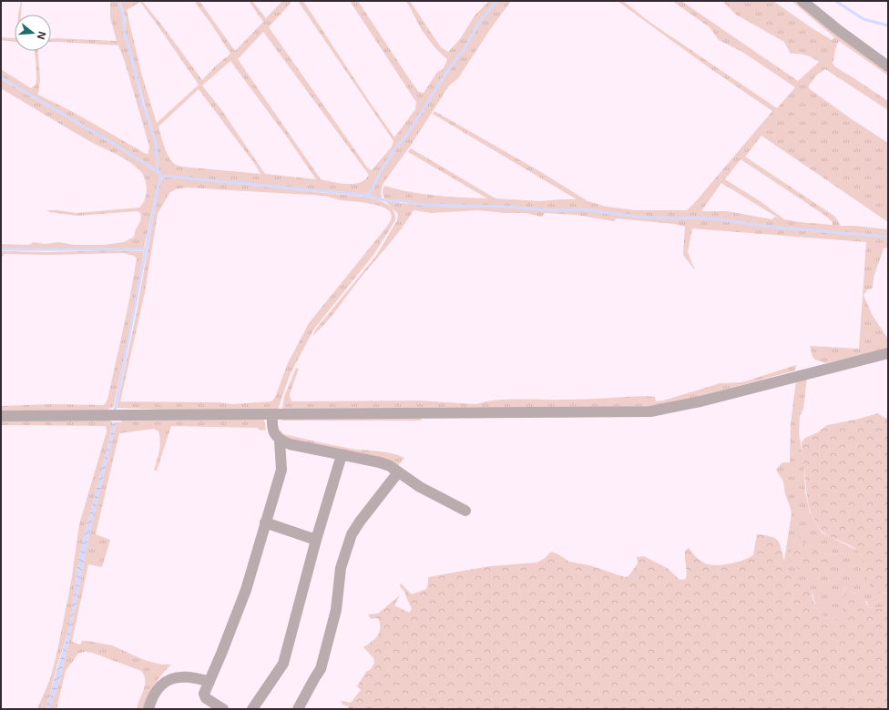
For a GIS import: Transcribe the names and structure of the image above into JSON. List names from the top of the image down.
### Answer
{
  "north": "right"
}
